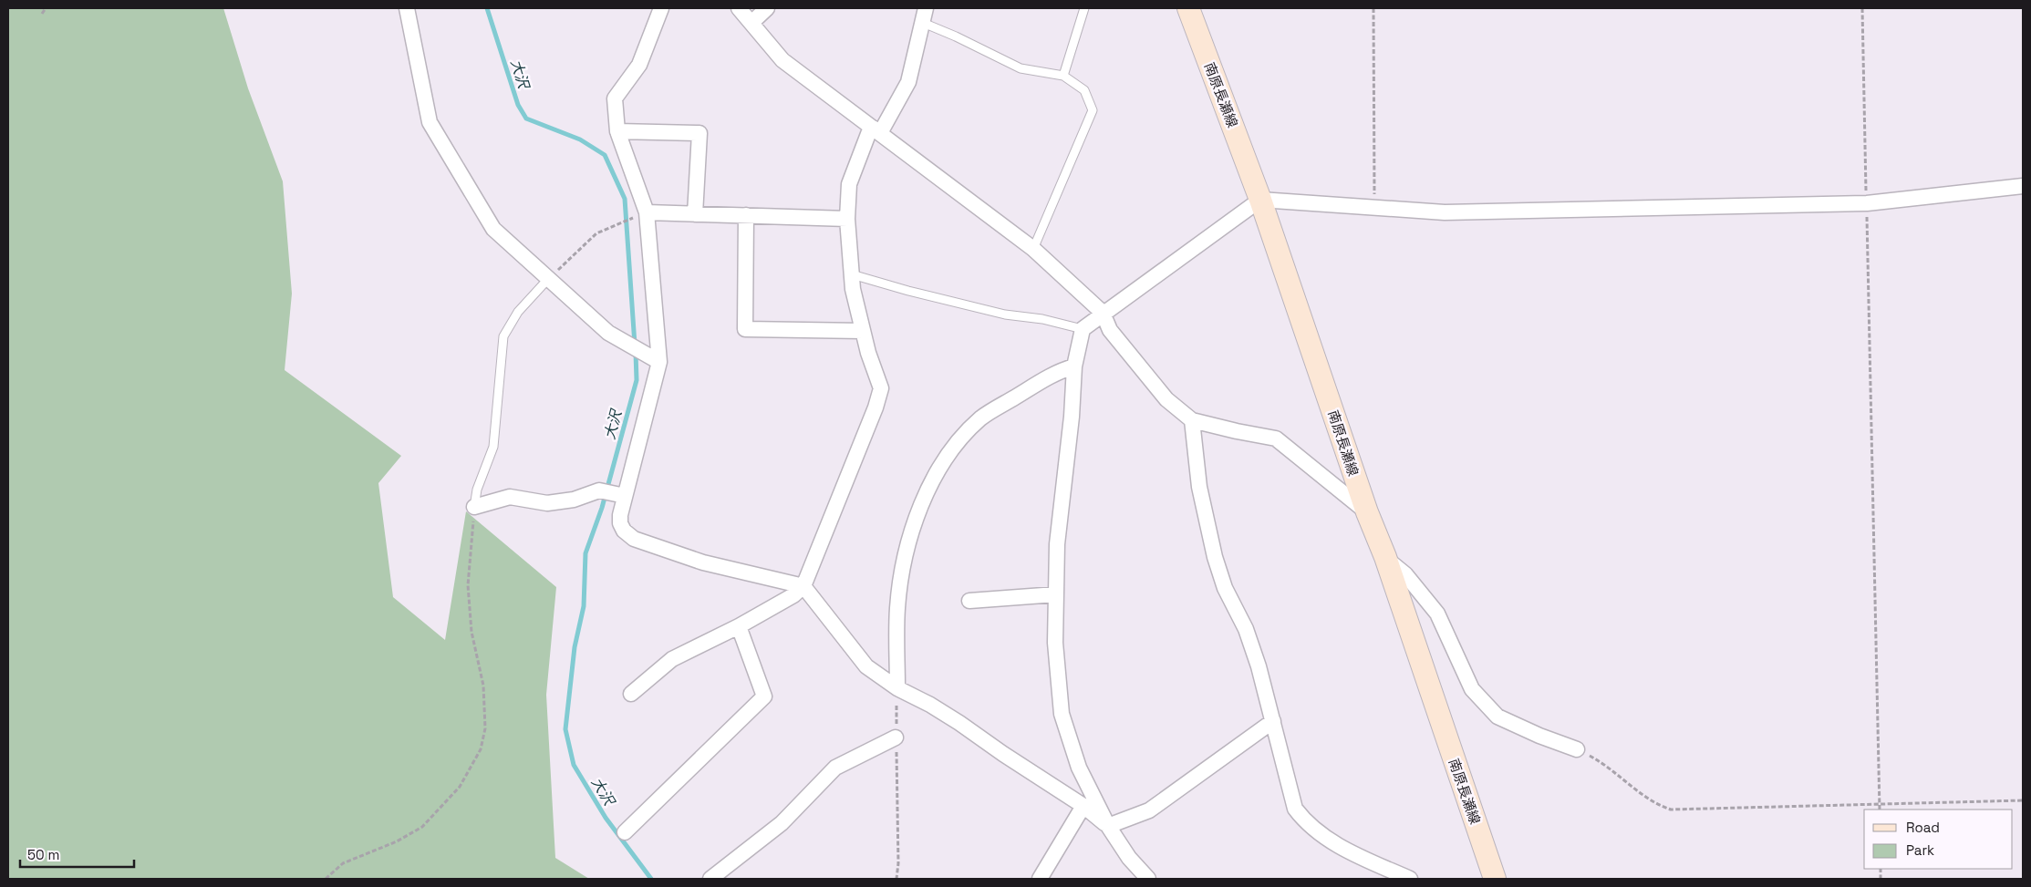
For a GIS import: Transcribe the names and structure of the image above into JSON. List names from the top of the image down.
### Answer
{
  "streets": {
    "main road": ["南原長瀬線"]
  },
  "water": ["大沢"],
  "legend": ["Road", "Park"],
  "scale_bar": "50 m"
}
